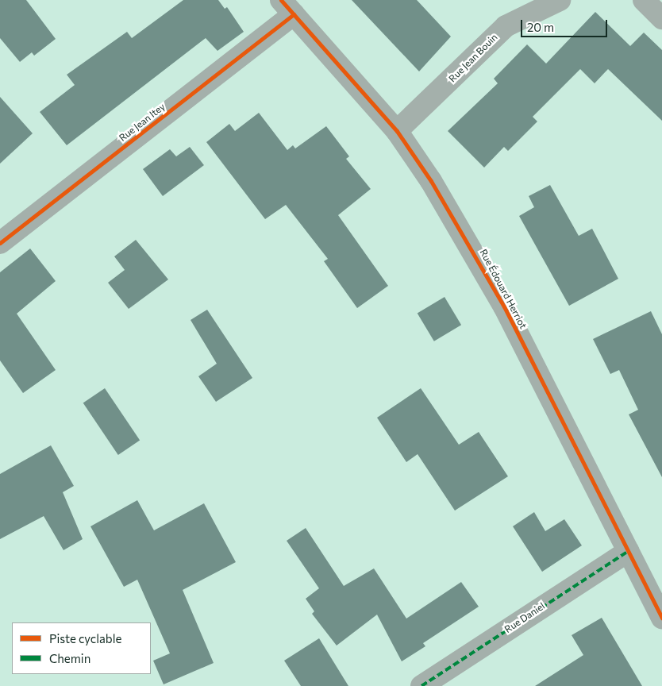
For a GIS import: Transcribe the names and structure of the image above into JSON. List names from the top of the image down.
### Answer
{
  "streets": {
    "street": [
      "Rue Jean Bouin",
      "Rue Jean Itey",
      "Rue Édouard Herriot",
      "Rue Daniel"
    ]
  },
  "crossings": [
    ["Rue Jean Bouin", "Rue Édouard Herriot"],
    ["Rue Jean Itey", "Rue Édouard Herriot"],
    ["Rue Édouard Herriot", "Rue Daniel"]
  ],
  "legend": ["Piste cyclable", "Chemin"],
  "scale_bar": "20 m"
}
